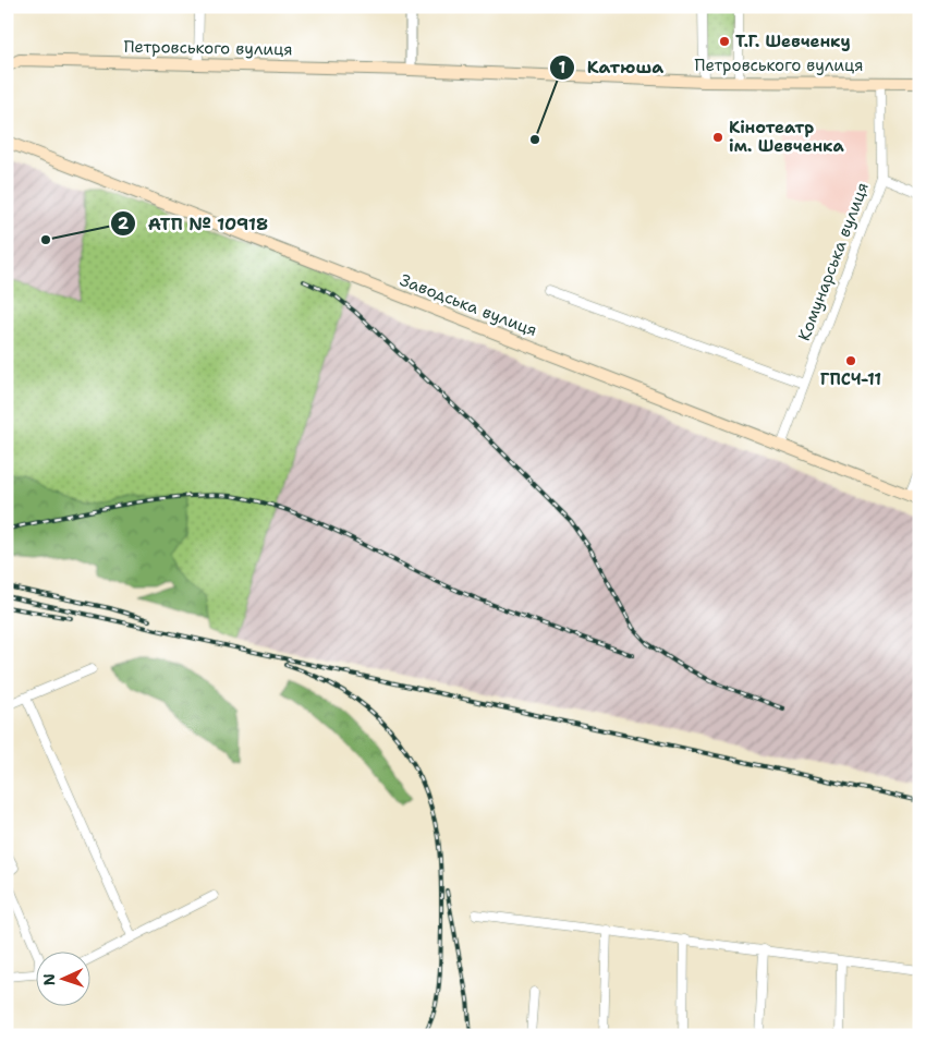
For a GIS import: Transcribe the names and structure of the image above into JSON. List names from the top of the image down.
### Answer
{
  "streets": {
    "main road": ["Петровського вулиця", "Заводська вулиця"],
    "street": ["Комунарська вулиця"]
  },
  "crossings": [
    ["Петровського вулиця", "Комунарська вулиця"],
    ["Комунарська вулиця", "Заводська вулиця"]
  ],
  "places": [
    "Т.Г. Шевченку",
    "Кінотеатр ім. Шевченка",
    "Катюша",
    "АТП № 10918",
    "ГПСЧ-11"
  ],
  "north": "left"
}
